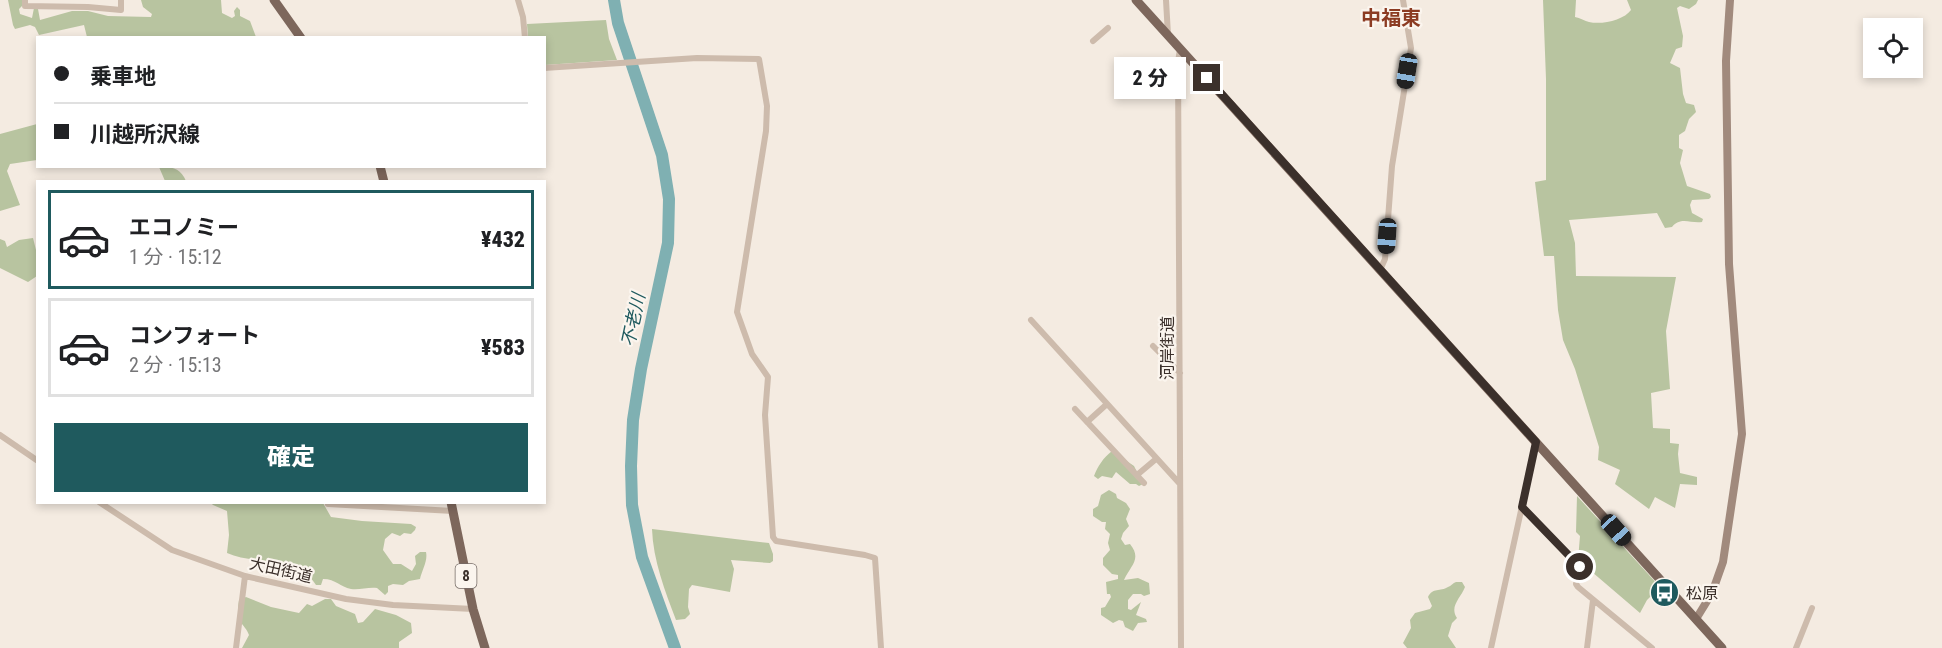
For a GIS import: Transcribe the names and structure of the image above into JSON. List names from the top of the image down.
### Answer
{
  "streets": {
    "main road": ["8"],
    "street": ["河岸街道", "大田街道"]
  },
  "crossings": [
    ["大田街道", "8"]
  ],
  "districts": ["中福東"],
  "water": ["不老川"],
  "places": {
    "bus stop": ["松原"]
  },
  "page": {
    "banner": ["乗車地", "川越所沢線"],
    "bubble": "2 分",
    "list": [
      {
        "name": "エコノミー",
        "note": "1 分 · 15:12",
        "value": "¥432"
      },
      {
        "name": "コンフォート",
        "note": "2 分 · 15:13",
        "value": "¥583"
      }
    ],
    "buttons": "確定"
  }
}
